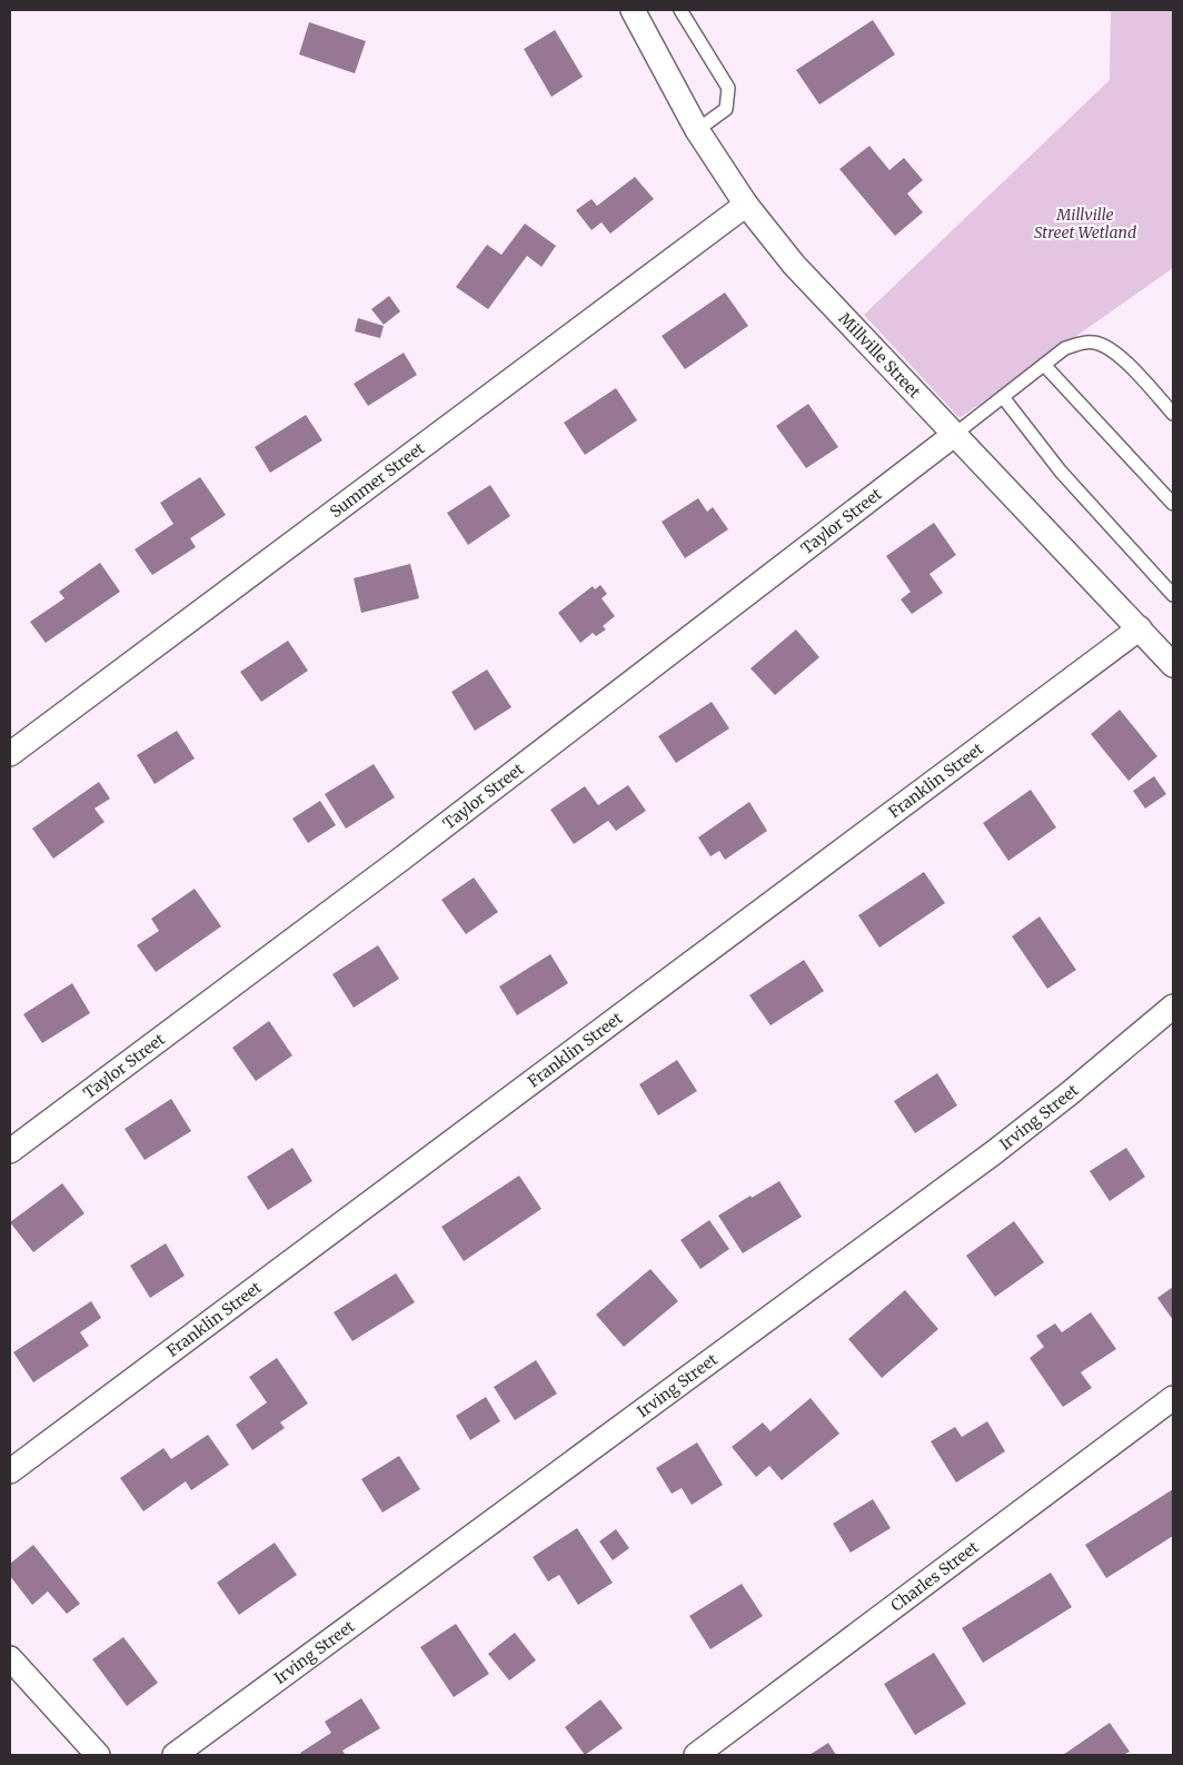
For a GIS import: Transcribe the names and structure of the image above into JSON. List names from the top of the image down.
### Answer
{
  "streets": {
    "street": [
      "Millville Street",
      "Summer Street",
      "Taylor Street",
      "Franklin Street",
      "Irving Street",
      "Charles Street"
    ]
  },
  "crossings": [
    ["Millville Street", "Summer Street"],
    ["Millville Street", "Taylor Street"],
    ["Millville Street", "Franklin Street"]
  ],
  "parks": ["Millville Street Wetland"]
}
